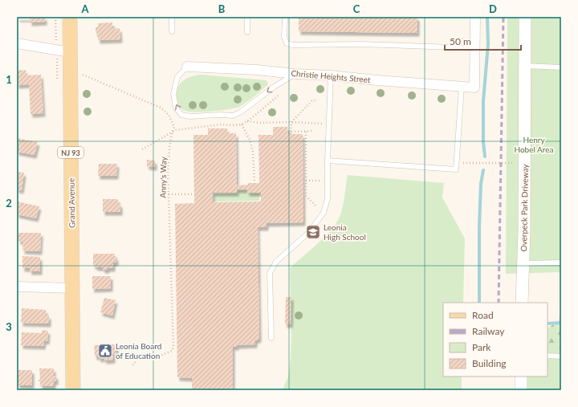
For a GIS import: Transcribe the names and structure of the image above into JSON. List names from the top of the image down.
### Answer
{
  "streets": {
    "main road": ["NJ 93", "Grand Avenue"],
    "street": ["Christie Heights Street", "Overpeck Park Driveway"],
    "path": ["Anny's Way"]
  },
  "crossings": [
    ["Anny's Way", "Grand Avenue"]
  ],
  "parks": ["Henry Hobel Area"],
  "places": {
    "school or university": ["Leonia High School"],
    "public building": ["Leonia Board of Education"]
  },
  "legend": [
    "Road",
    "Railway",
    "Park",
    "Building"
  ],
  "scale_bar": "50 m",
  "grid": {
    "columns": [
      "A",
      "B",
      "C",
      "D"
    ],
    "rows": ["1", "2", "3"]
  }
}
